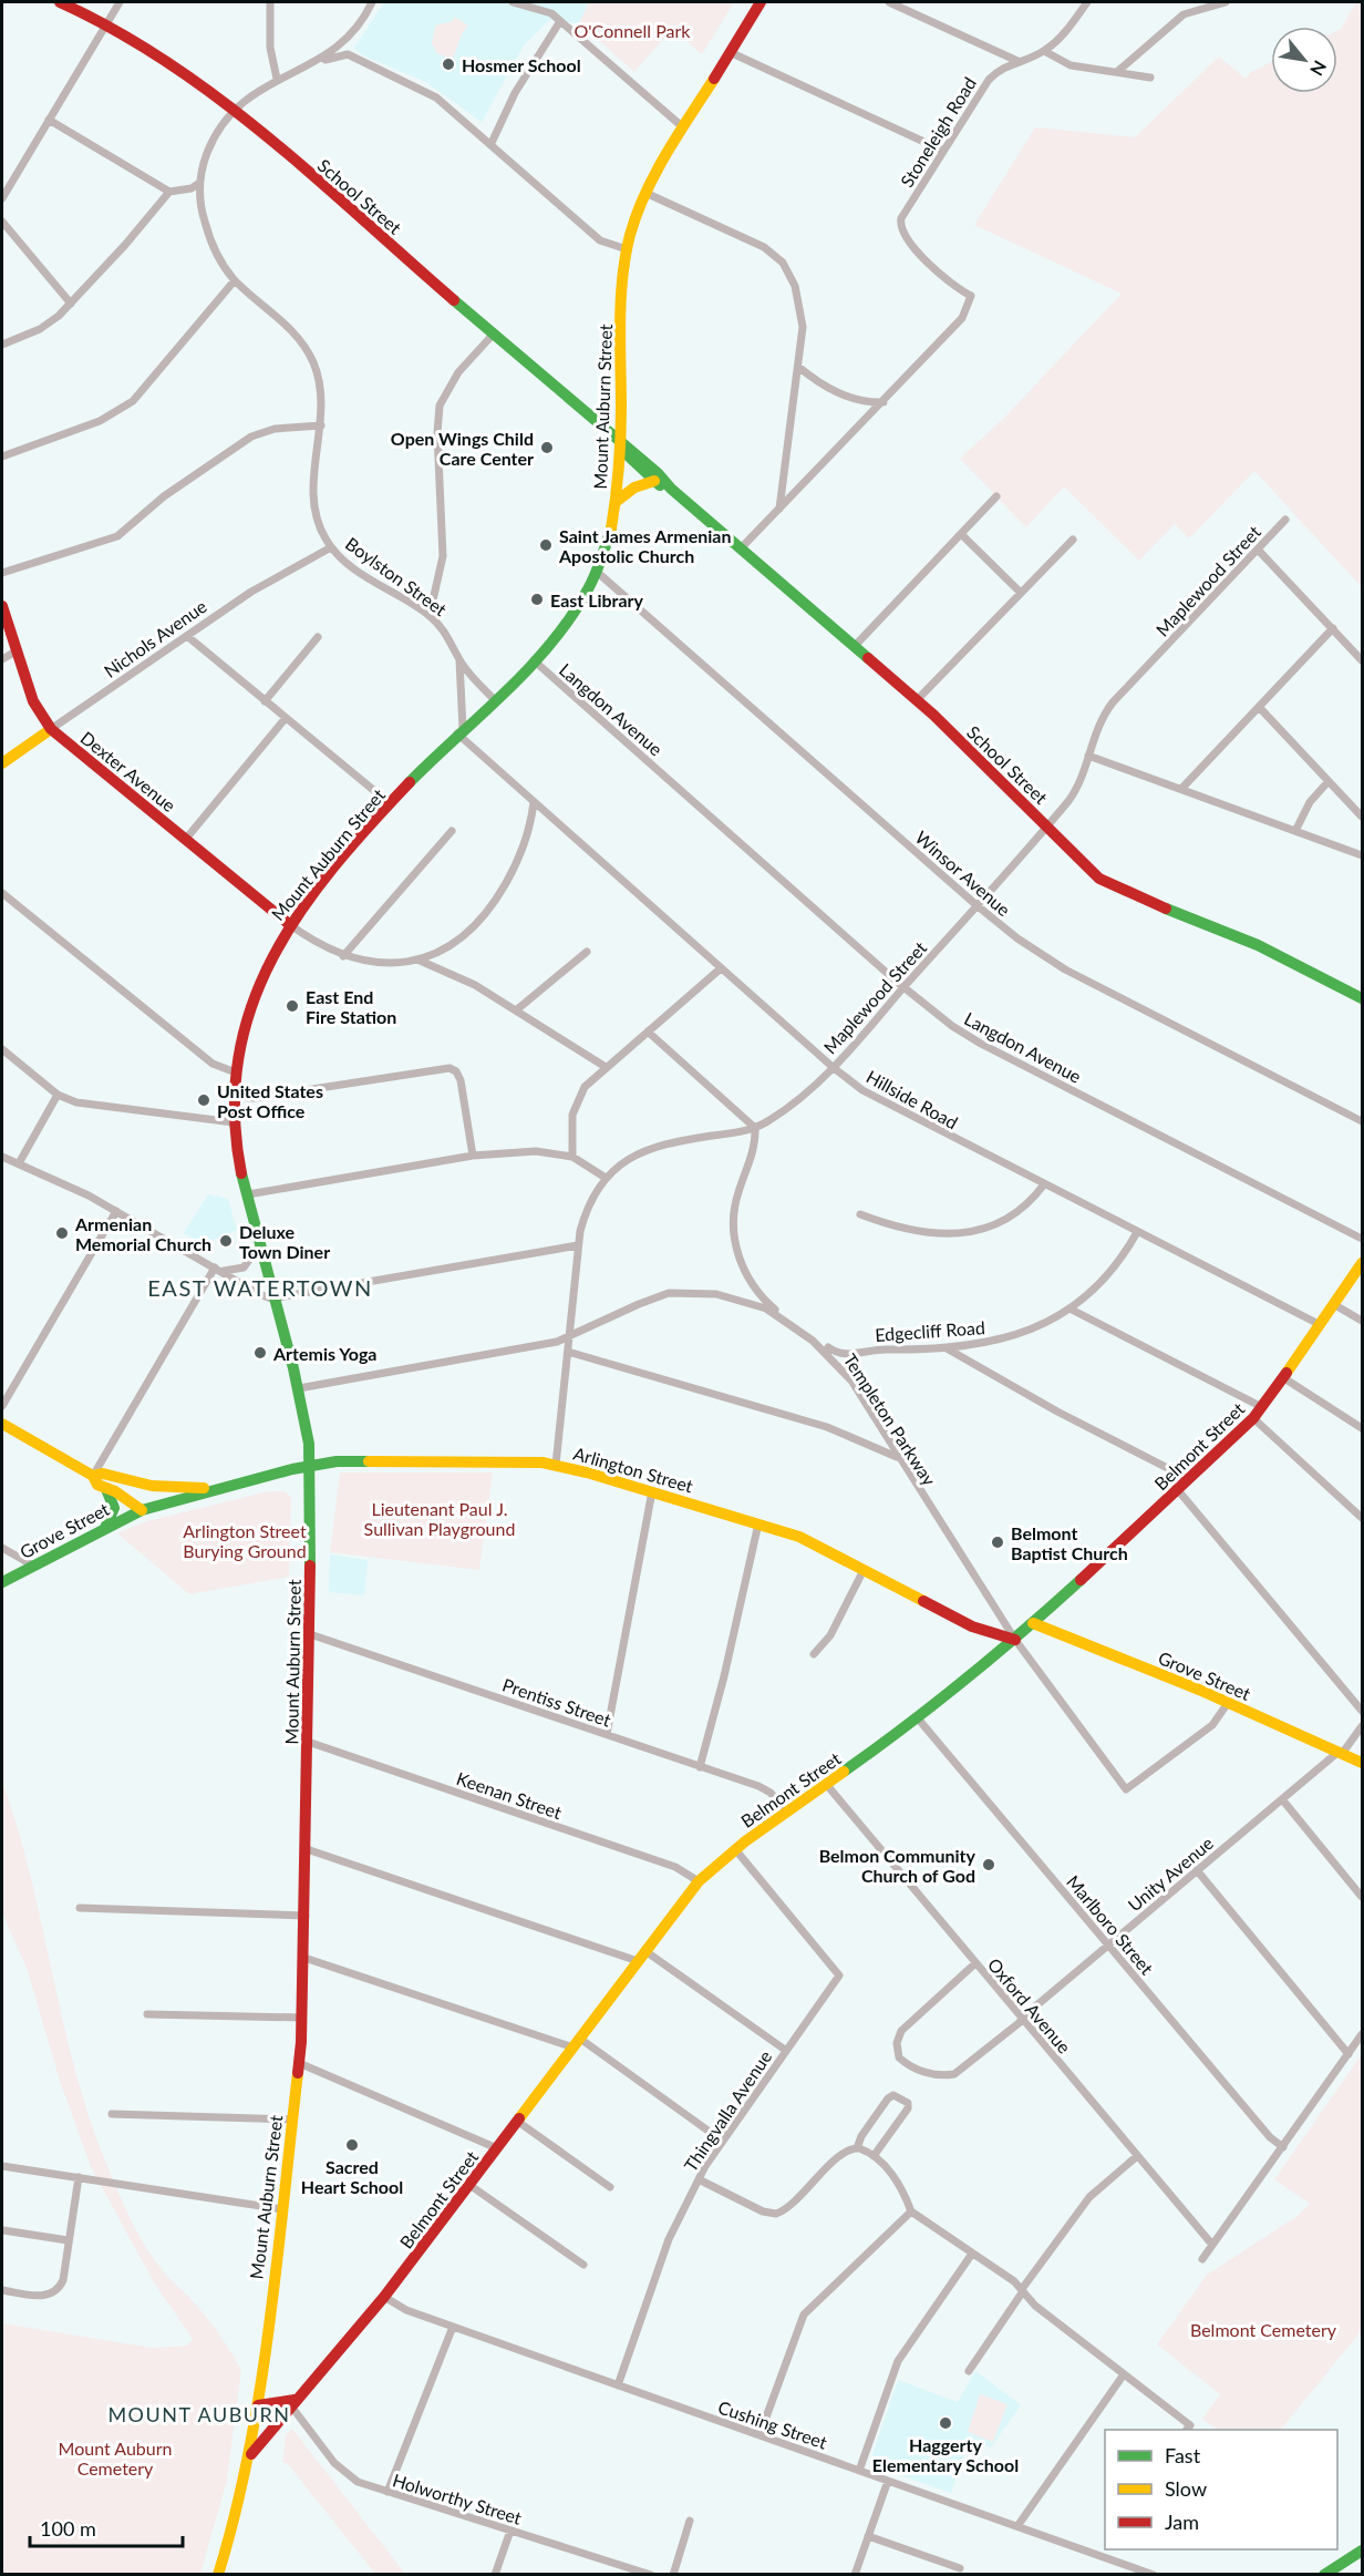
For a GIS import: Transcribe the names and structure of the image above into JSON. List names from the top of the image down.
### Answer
{
  "streets": {
    "main road": [
      "School Street",
      "Mount Auburn Street",
      "Nichols Avenue",
      "Dexter Avenue",
      "Belmont Street",
      "Arlington Street",
      "Grove Street"
    ],
    "street": [
      "Stoneleigh Road",
      "Boylston Street",
      "Maplewood Street",
      "Langdon Avenue",
      "Winsor Avenue",
      "Hillside Road",
      "Edgecliff Road",
      "Templeton Parkway",
      "Prentiss Street",
      "Keenan Street",
      "Unity Avenue",
      "Marlboro Street",
      "Oxford Avenue",
      "Thingvalla Avenue",
      "Cushing Street",
      "Holworthy Street"
    ]
  },
  "crossings": [
    ["School Street", "Mount Auburn Street"],
    ["School Street", "Boylston Street"],
    ["School Street", "Maplewood Street"],
    ["Mount Auburn Street", "Boylston Street"],
    ["Mount Auburn Street", "Langdon Avenue"],
    ["Mount Auburn Street", "Dexter Avenue"],
    ["Mount Auburn Street", "Winsor Avenue"],
    ["Mount Auburn Street", "Hillside Road"],
    ["Mount Auburn Street", "Templeton Parkway"],
    ["Mount Auburn Street", "Belmont Street"],
    ["Mount Auburn Street", "Arlington Street"],
    ["Mount Auburn Street", "Prentiss Street"],
    ["Mount Auburn Street", "Keenan Street"],
    ["Boylston Street", "Nichols Avenue"],
    ["Boylston Street", "Hillside Road"],
    ["Maplewood Street", "Langdon Avenue"],
    ["Maplewood Street", "Winsor Avenue"],
    ["Maplewood Street", "Hillside Road"],
    ["Maplewood Street", "Edgecliff Road"],
    ["Maplewood Street", "Templeton Parkway"],
    ["Maplewood Street", "Arlington Street"],
    ["Nichols Avenue", "Dexter Avenue"],
    ["Hillside Road", "Edgecliff Road"],
    ["Hillside Road", "Belmont Street"],
    ["Edgecliff Road", "Templeton Parkway"],
    ["Templeton Parkway", "Belmont Street"],
    ["Templeton Parkway", "Arlington Street"],
    ["Templeton Parkway", "Grove Street"],
    ["Belmont Street", "Arlington Street"],
    ["Belmont Street", "Grove Street"],
    ["Belmont Street", "Prentiss Street"],
    ["Belmont Street", "Keenan Street"],
    ["Belmont Street", "Marlboro Street"],
    ["Belmont Street", "Oxford Avenue"],
    ["Belmont Street", "Thingvalla Avenue"],
    ["Belmont Street", "Cushing Street"],
    ["Belmont Street", "Holworthy Street"],
    ["Arlington Street", "Grove Street"],
    ["Grove Street", "Unity Avenue"],
    ["Unity Avenue", "Marlboro Street"],
    ["Unity Avenue", "Oxford Avenue"],
    ["Thingvalla Avenue", "Cushing Street"]
  ],
  "districts": ["EAST WATERTOWN", "MOUNT AUBURN"],
  "parks": [
    "O'Connell Park",
    "Lieutenant Paul J. Sullivan Playground",
    "Arlington Street Burying Ground",
    "Belmont Cemetery",
    "Mount Auburn Cemetery"
  ],
  "places": [
    "Hosmer School",
    "Open Wings Child Care Center",
    "Saint James Armenian Apostolic Church",
    "East Library",
    "East End Fire Station",
    "United States Post Office",
    "Armenian Memorial Church",
    "Deluxe Town Diner",
    "Artemis Yoga",
    "Belmont Baptist Church",
    "Belmon Community Church of God",
    "Sacred Heart School",
    "Haggerty Elementary School"
  ],
  "legend": ["Fast", "Slow", "Jam"],
  "scale_bar": "100 m",
  "north": "bottom right"
}
